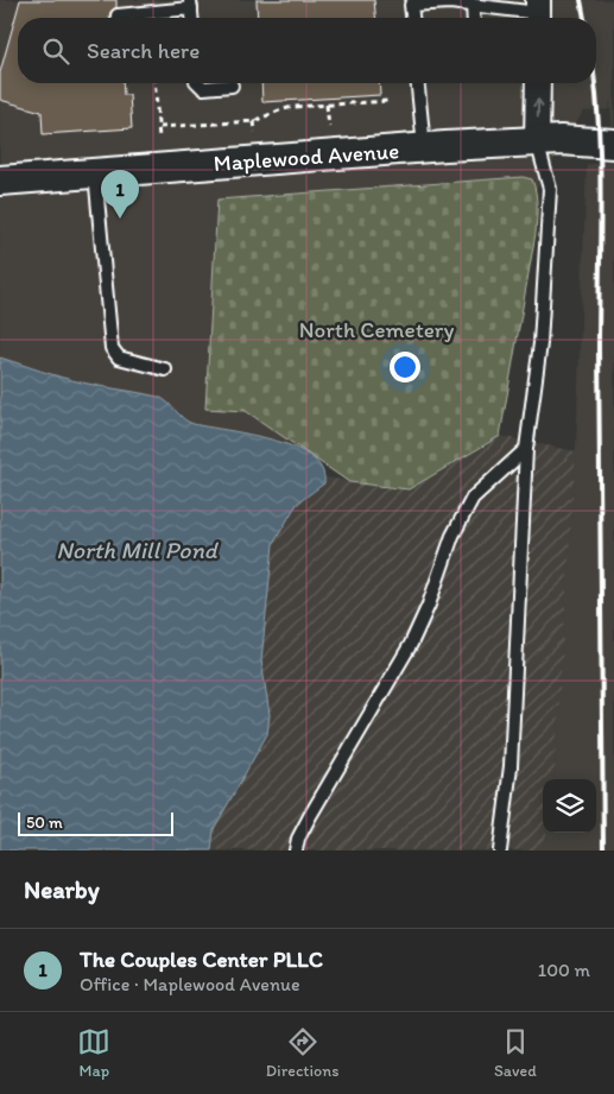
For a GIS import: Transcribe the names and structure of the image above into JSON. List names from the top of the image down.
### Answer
{
  "streets": {
    "street": ["Maplewood Avenue"]
  },
  "water": ["North Mill Pond"],
  "parks": ["North Cemetery"],
  "scale_bar": "50 m",
  "page": {
    "search": "Search here",
    "pins": "1",
    "scale": "50 m",
    "heading": "Nearby",
    "list": [
      {
        "mark": "1",
        "name": "The Couples Center PLLC",
        "note": "Office · Maplewood Avenue",
        "value": "100 m"
      }
    ],
    "nav": ["Map", "Directions", "Saved"]
  }
}
